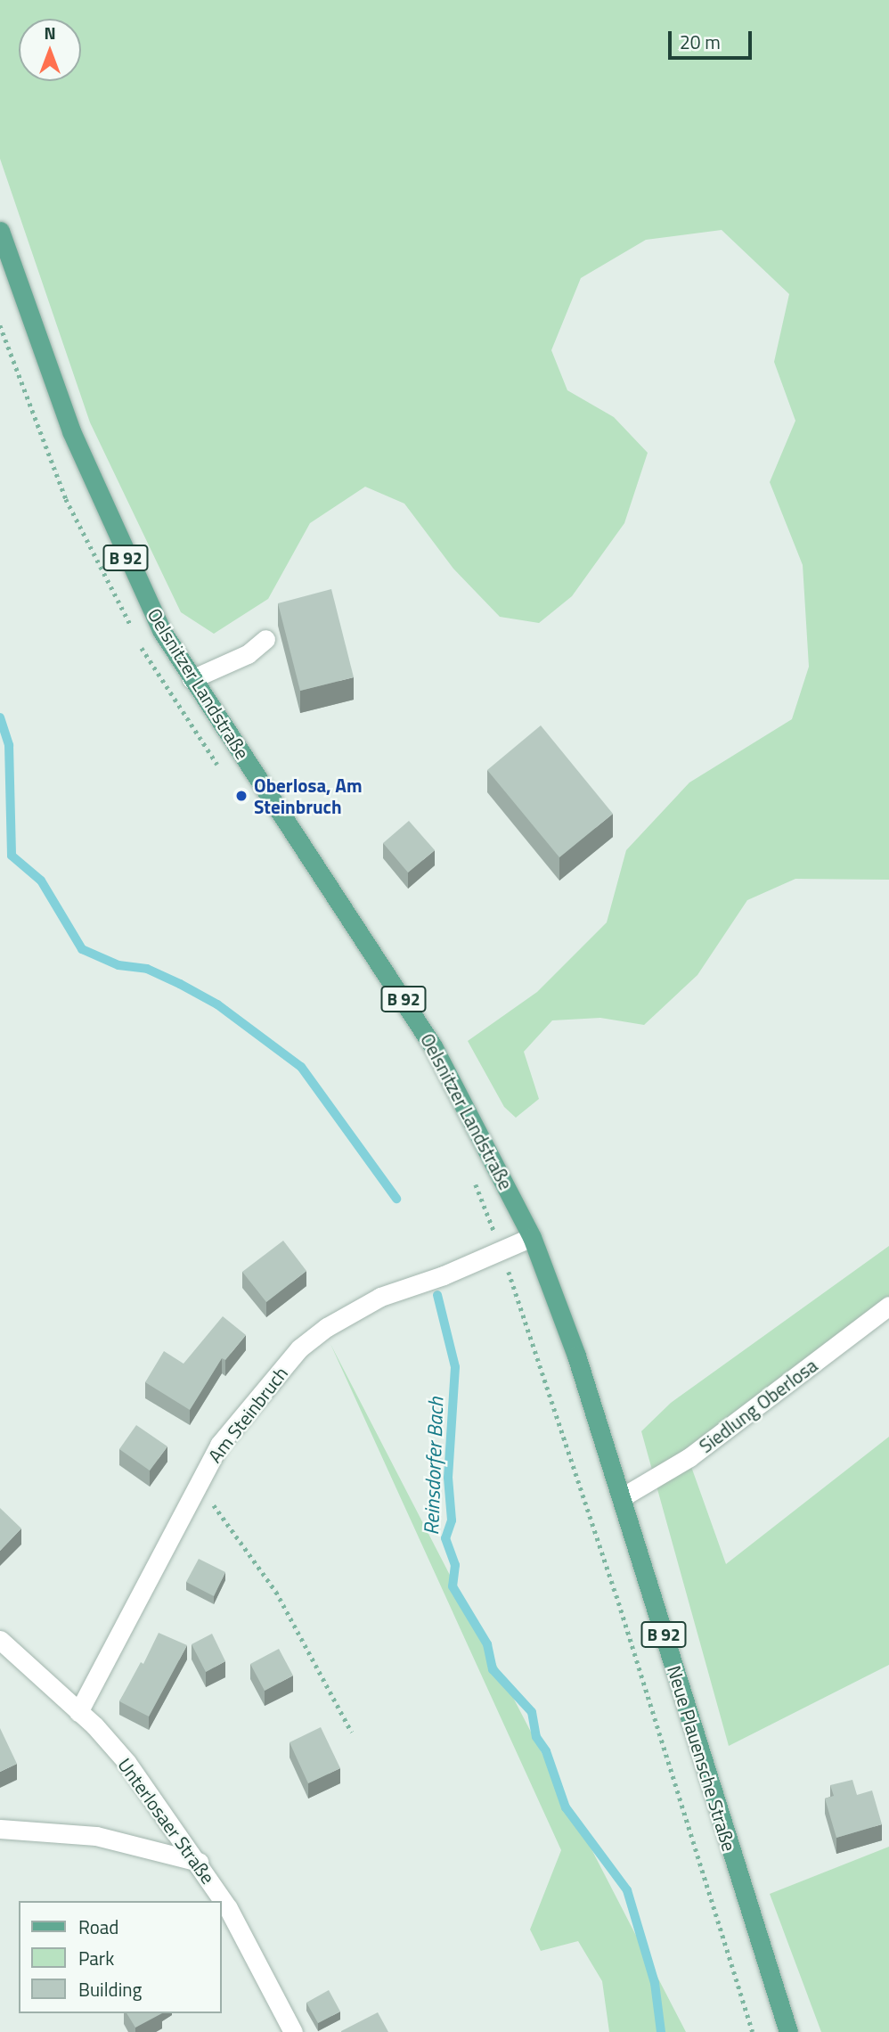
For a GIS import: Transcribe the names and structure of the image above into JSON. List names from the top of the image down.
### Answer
{
  "streets": {
    "main road": ["B 92", "Oelsnitzer Landstraße", "Neue Plauensche Straße"],
    "street": ["Siedlung Oberlosa", "Am Steinbruch", "Unterlosaer Straße"]
  },
  "crossings": [
    ["Oelsnitzer Landstraße", "Am Steinbruch"],
    ["Oelsnitzer Landstraße", "Neue Plauensche Straße"],
    ["Siedlung Oberlosa", "Neue Plauensche Straße"],
    ["Am Steinbruch", "Neue Plauensche Straße"],
    ["Am Steinbruch", "Unterlosaer Straße"]
  ],
  "water": ["Reinsdorfer Bach"],
  "places": ["Oberlosa, Am Steinbruch"],
  "legend": ["Road", "Park", "Building"],
  "scale_bar": "20 m",
  "north": "top"
}
